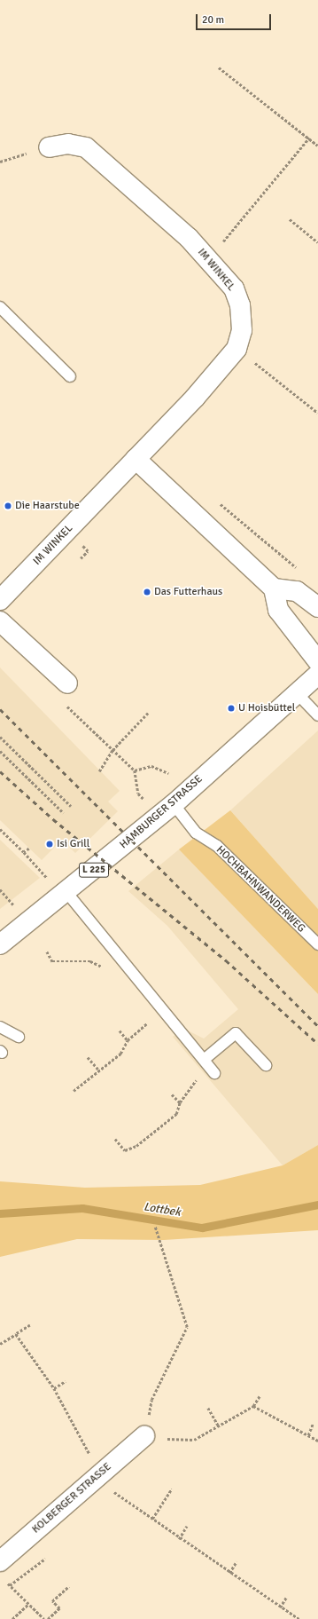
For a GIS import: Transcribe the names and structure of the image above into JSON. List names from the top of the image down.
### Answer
{
  "streets": {
    "street": [
      "IM WINKEL",
      "HAMBURGER STRASSE",
      "L 225",
      "KOLBERGER STRASSE"
    ],
    "lane": ["HOCHBAHNWANDERWEG"]
  },
  "crossings": [
    ["HAMBURGER STRASSE", "HOCHBAHNWANDERWEG"]
  ],
  "water": ["Lottbek"],
  "places": [
    "Die Haarstube",
    "Das Futterhaus",
    "U Hoisbüttel",
    "Isi Grill"
  ],
  "scale_bar": "20 m"
}
